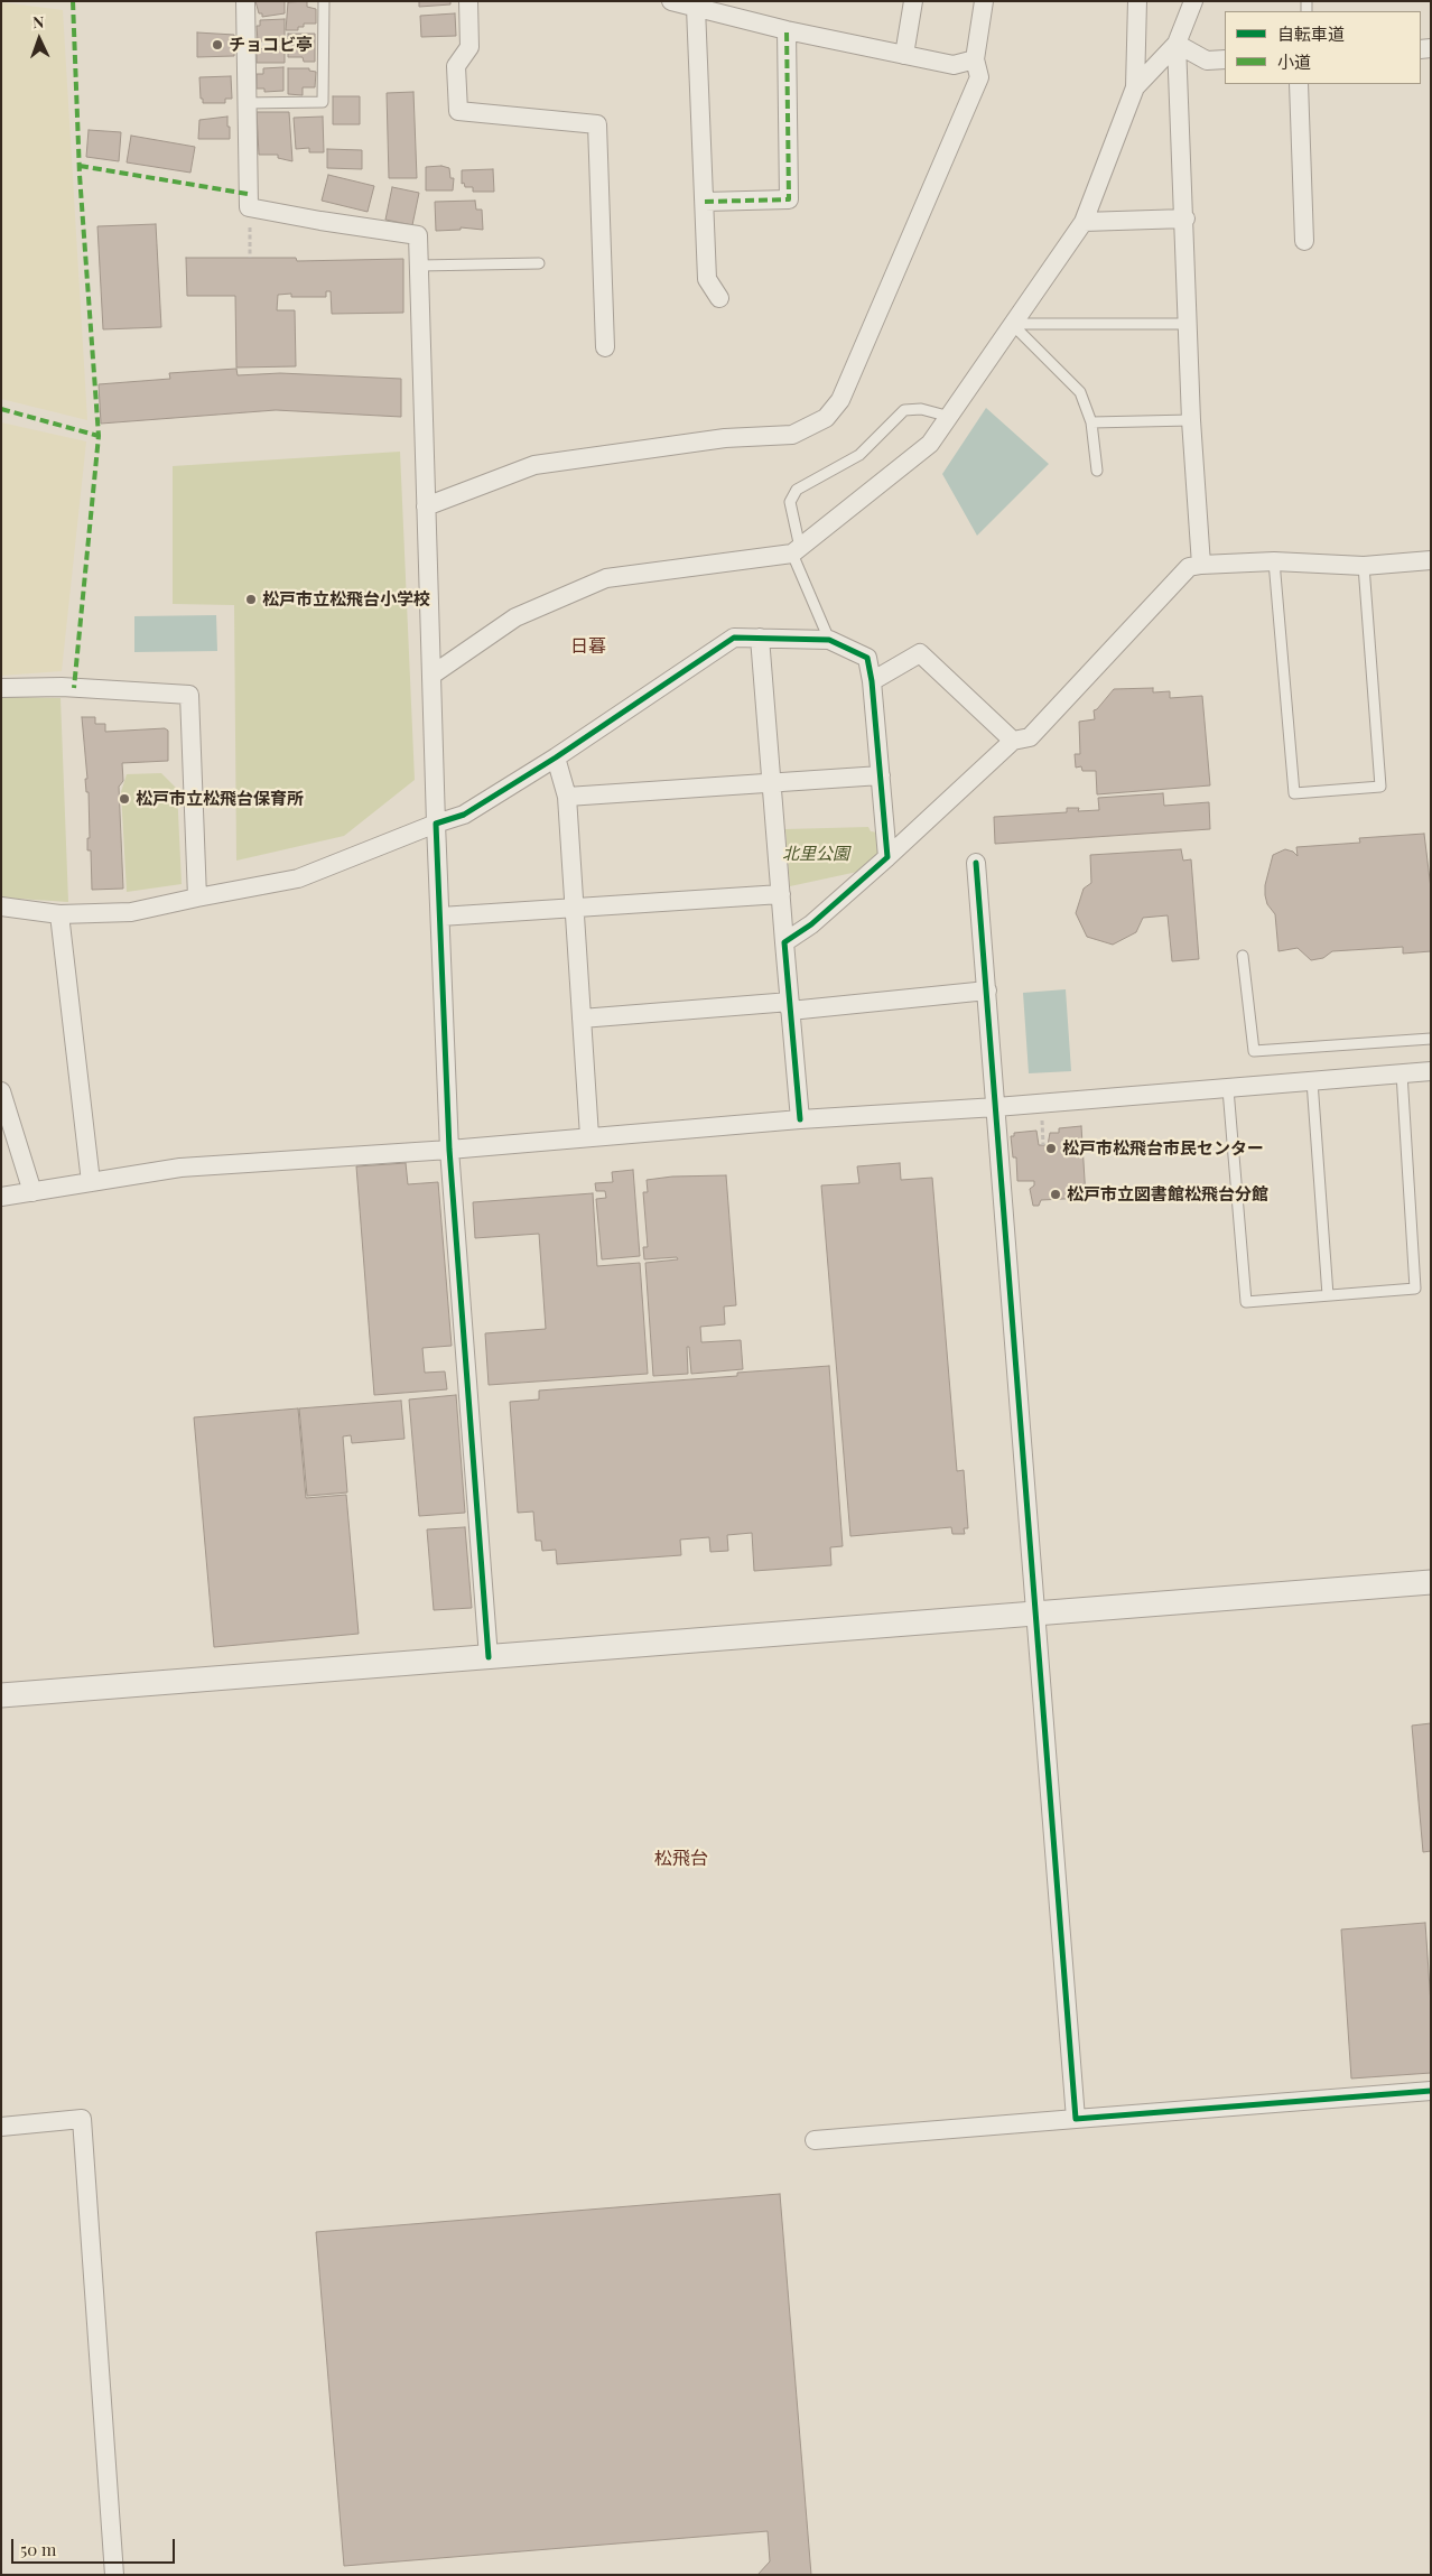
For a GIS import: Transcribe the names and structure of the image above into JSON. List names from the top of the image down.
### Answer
{
  "districts": ["日暮", "松飛台"],
  "parks": ["北里公園"],
  "places": [
    "チョコビ亭",
    "松戸市立松飛台小学校",
    "松戸市立松飛台保育所",
    "松戸市松飛台市民センター",
    "松戸市立図書館松飛台分館"
  ],
  "legend": ["自転車道", "小道"],
  "scale_bar": "50 m",
  "north": "top"
}
